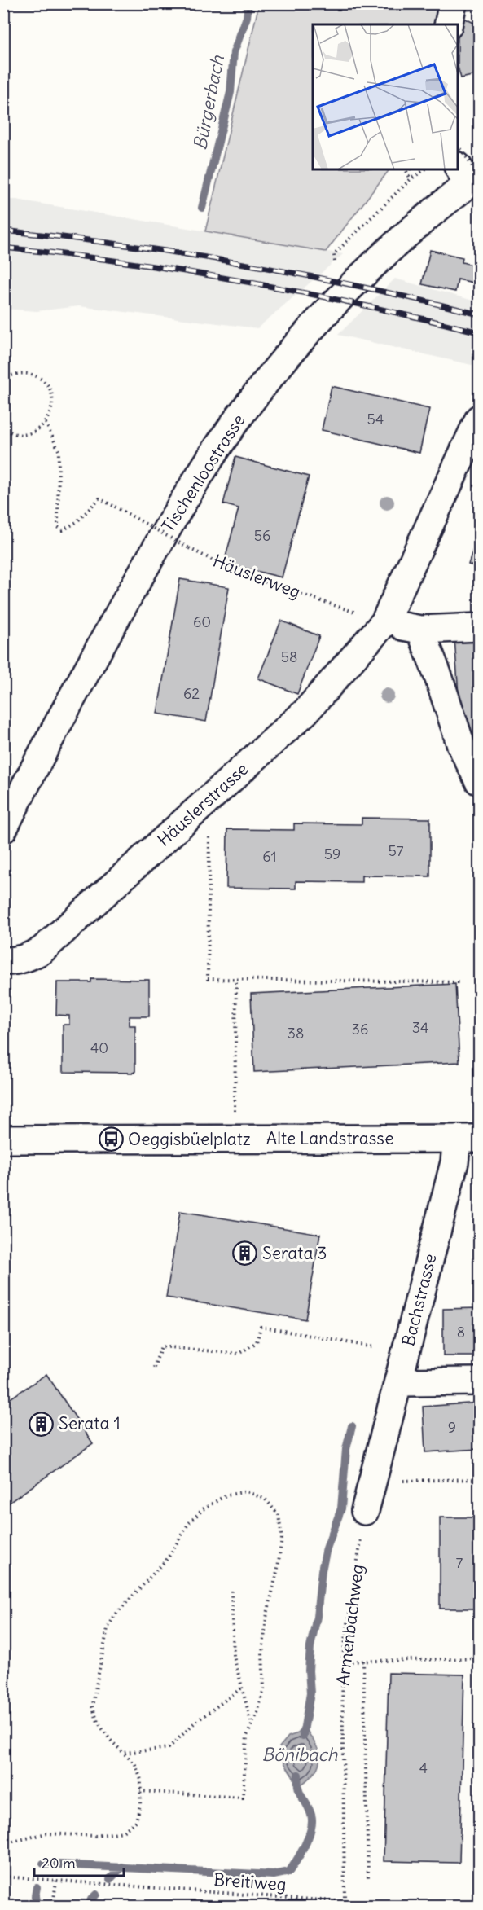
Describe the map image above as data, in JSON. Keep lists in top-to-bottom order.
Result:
{
  "streets": {
    "street": [
      "Tischenloostrasse",
      "Häuslerstrasse",
      "Alte Landstrasse",
      "Bachstrasse"
    ],
    "path": ["Häuslerweg", "Armenbachweg", "Breitiweg"]
  },
  "crossings": [
    ["Häuslerweg", "Häuslerstrasse"],
    ["Alte Landstrasse", "Bachstrasse"],
    ["Armenbachweg", "Breitiweg"]
  ],
  "water": ["Bürgerbach", "Bönibach"],
  "places": {
    "bus stop": ["Oeggisbüelplatz"],
    "building": ["Serata 3", "Serata 1"]
  },
  "house_numbers": [
    "54",
    "56",
    "60",
    "58",
    "62",
    "57",
    "59",
    "61",
    "34",
    "36",
    "38",
    "40",
    "8",
    "9",
    "7",
    "4"
  ],
  "scale_bar": "20 m"
}
